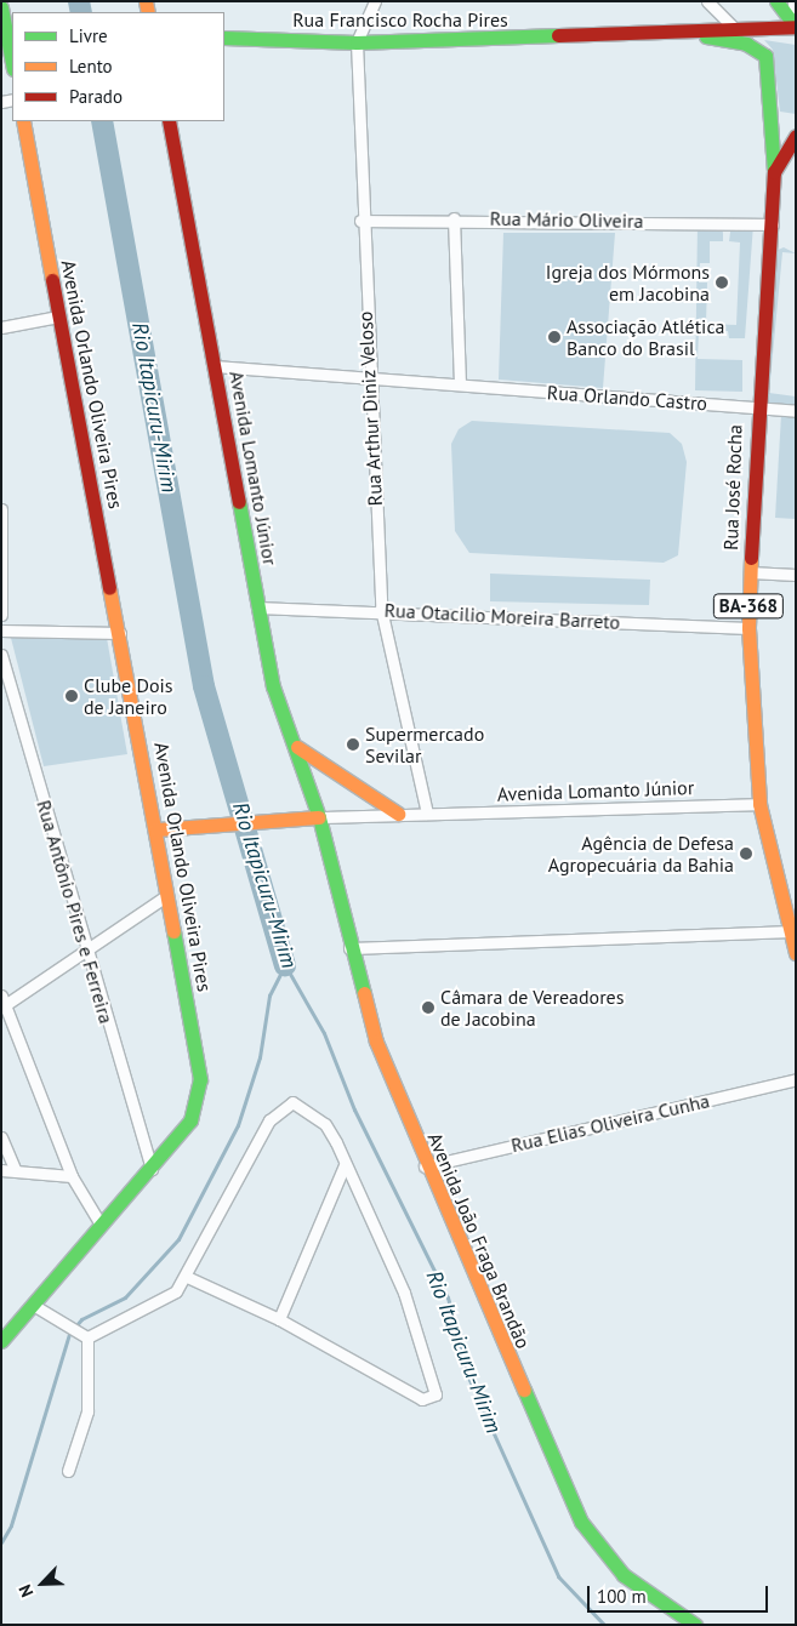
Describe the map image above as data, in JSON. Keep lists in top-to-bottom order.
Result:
{
  "streets": {
    "main road": [
      "Rua Francisco Rocha Pires",
      "Avenida Orlando Oliveira Pires",
      "Avenida Lomanto Júnior",
      "Rua José Rocha",
      "BA-368",
      "Avenida João Fraga Brandão"
    ],
    "street": [
      "Rua Mário Oliveira",
      "Rua Orlando Castro",
      "Rua Arthur Diniz Veloso",
      "Rua Otacilio Moreira Barreto",
      "Rua Antônio Pires e Ferreira",
      "Rua Elias Oliveira Cunha"
    ]
  },
  "crossings": [
    ["Rua Francisco Rocha Pires", "Rua Arthur Diniz Veloso"],
    ["Rua Francisco Rocha Pires", "Rua José Rocha"],
    ["Rua Mário Oliveira", "Rua Arthur Diniz Veloso"],
    ["Rua Mário Oliveira", "Rua José Rocha"],
    ["Avenida Orlando Oliveira Pires", "Rua Antônio Pires e Ferreira"],
    ["Rua Orlando Castro", "Rua Arthur Diniz Veloso"],
    ["Rua Orlando Castro", "Avenida Lomanto Júnior"],
    ["Rua Orlando Castro", "Rua José Rocha"],
    ["Rua Arthur Diniz Veloso", "Avenida Lomanto Júnior"],
    ["Rua Arthur Diniz Veloso", "Rua Otacilio Moreira Barreto"],
    ["Avenida Lomanto Júnior", "Rua José Rocha"],
    ["Avenida Lomanto Júnior", "BA-368"],
    ["Avenida Lomanto Júnior", "Rua Otacilio Moreira Barreto"],
    ["Avenida Lomanto Júnior", "Avenida João Fraga Brandão"],
    ["Rua José Rocha", "BA-368"],
    ["Rua José Rocha", "Rua Otacilio Moreira Barreto"],
    ["Rua Elias Oliveira Cunha", "Avenida João Fraga Brandão"]
  ],
  "water": ["Rio Itapicuru-Mirim"],
  "places": [
    "Igreja dos Mórmons em Jacobina",
    "Associação Atlética Banco do Brasil",
    "Clube Dois de Janeiro",
    "Supermercado Sevilar",
    "Agência de Defesa Agropecuária da Bahia",
    "Câmara de Vereadores de Jacobina"
  ],
  "legend": ["Livre", "Lento", "Parado"],
  "scale_bar": "100 m",
  "north": "bottom left"
}
